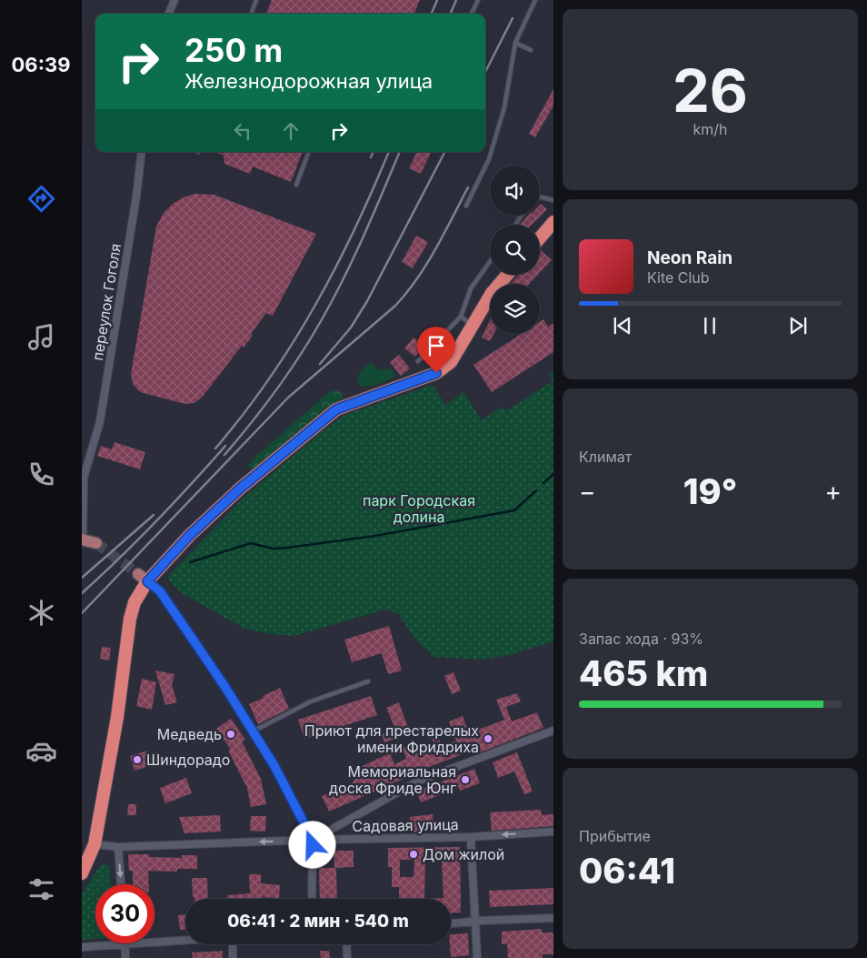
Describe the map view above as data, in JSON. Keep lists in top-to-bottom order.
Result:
{
  "streets": {
    "street": ["переулок Гоголя", "Садовая улица"]
  },
  "one_way": ["Садовая улица"],
  "parks": ["парк Городская долина"],
  "places": [
    "Медведь",
    "Приют для престарелых имени Фридриха",
    "Шиндорадо",
    "Мемориальная доска Фриде Юнг",
    "Дом жилой"
  ],
  "page": {
    "tabs": "06:39",
    "tile": [
      ["26", "km/h"],
      "Климат",
      ["Запас хода · 93%", "465 km"],
      ["Прибытие", "06:41"]
    ],
    "turn": ["250 m", "Железнодорожная улица"],
    "song": ["Neon Rain", "Kite Club"],
    "heat": ["−", "19°", "+"],
    "limit": "30",
    "trip": "06:41 · 2 мин · 540 m"
  }
}
